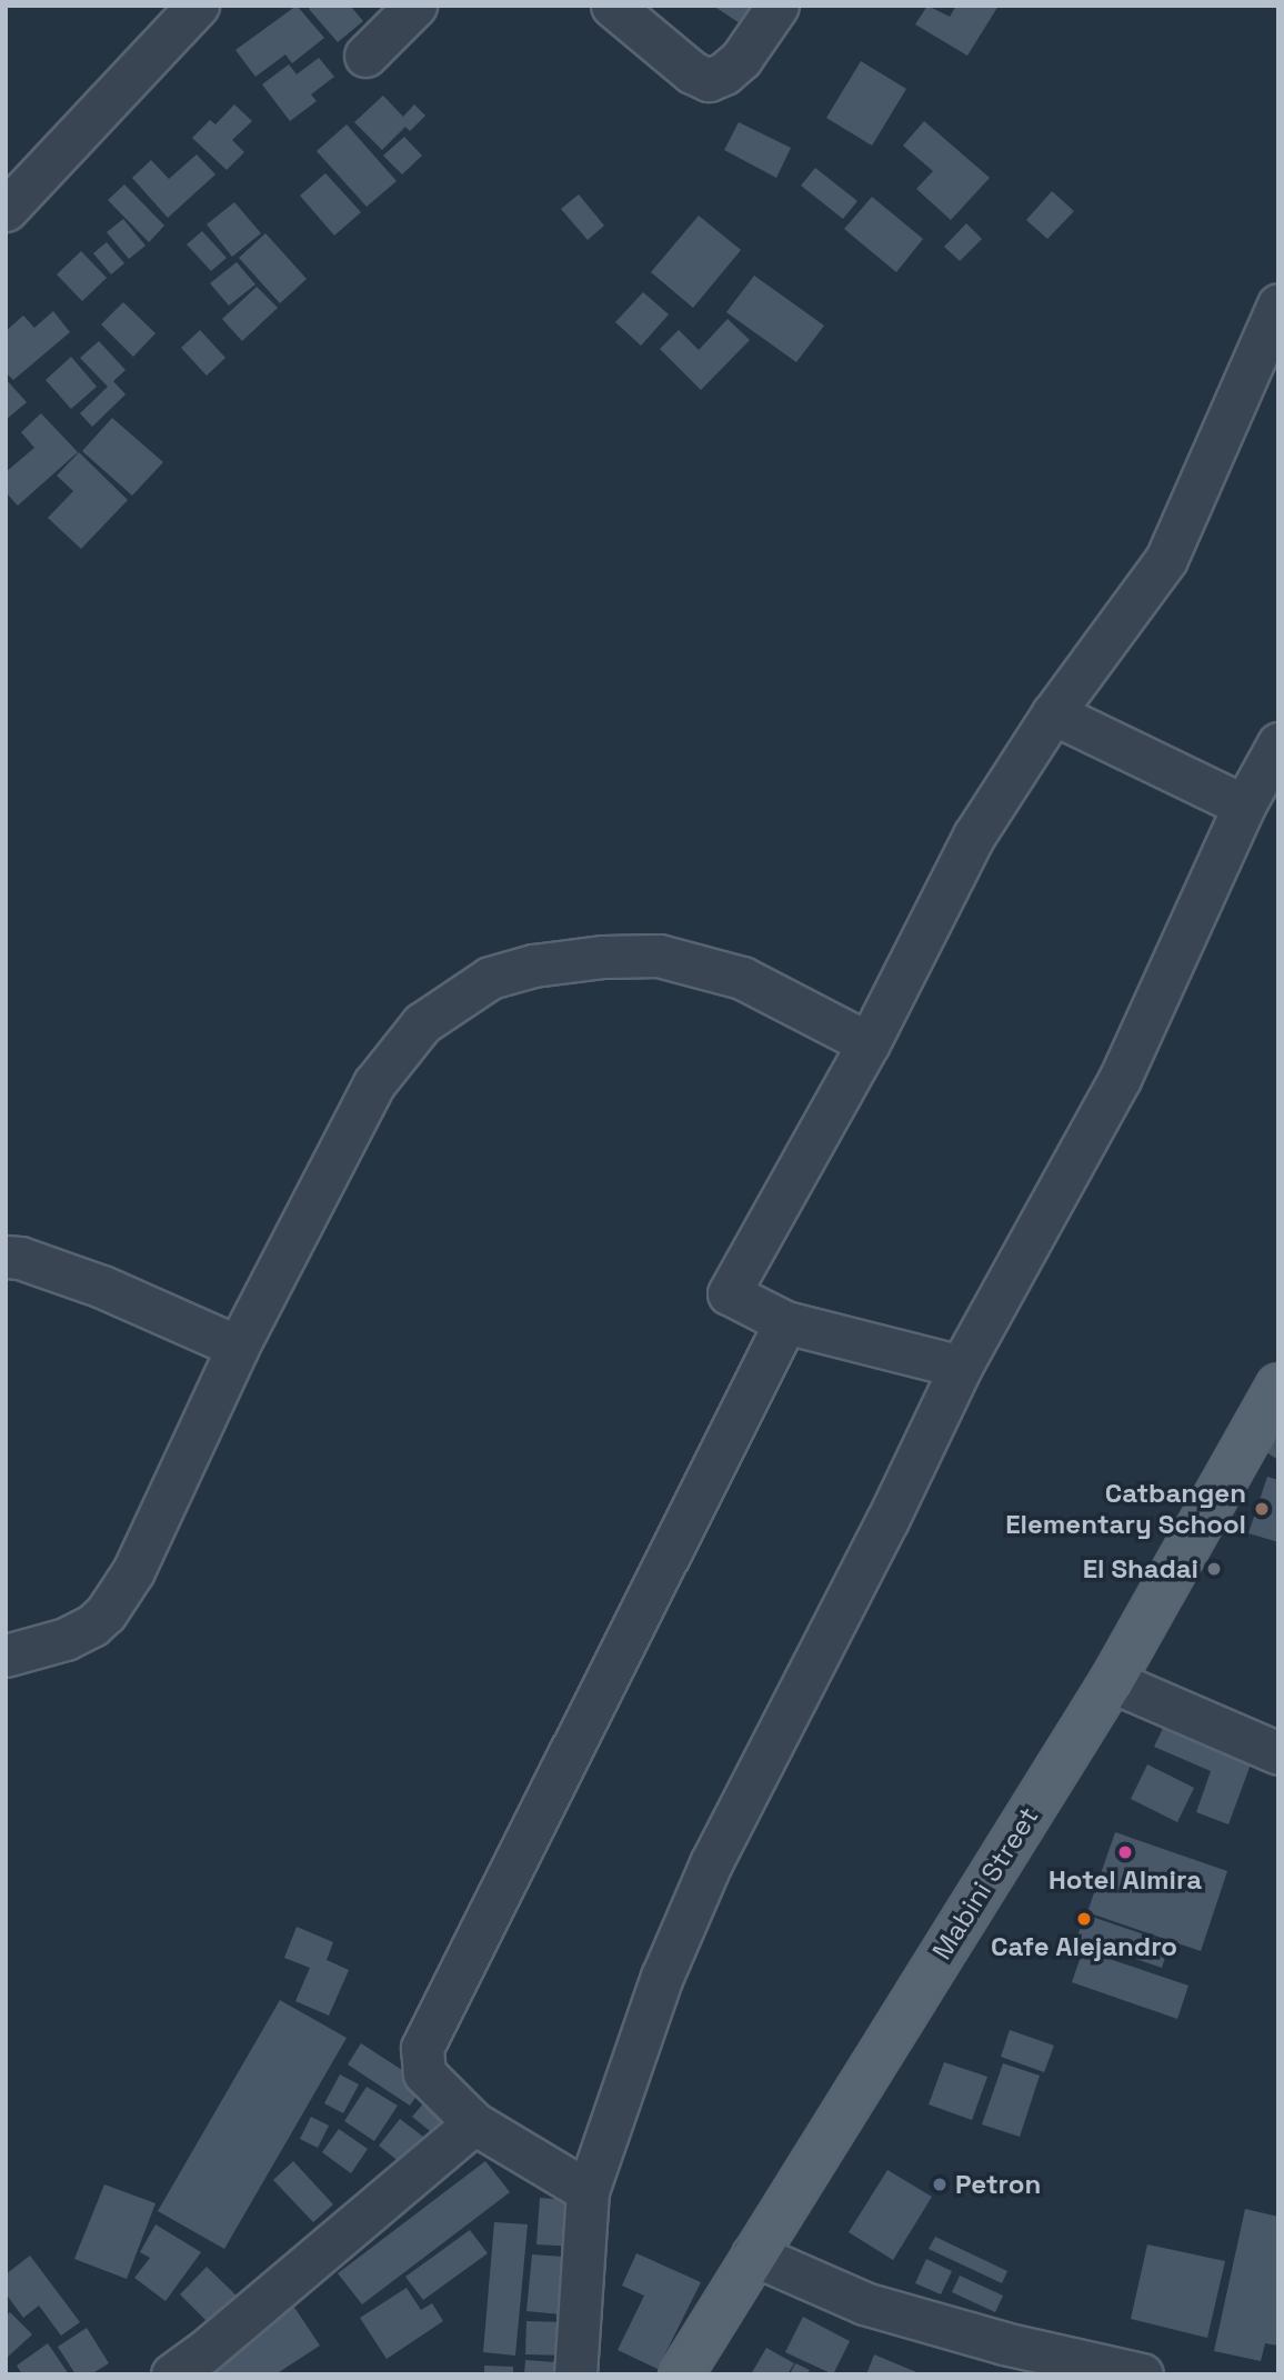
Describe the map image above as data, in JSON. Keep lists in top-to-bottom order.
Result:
{
  "streets": {
    "main road": ["Mabini Street"]
  },
  "places": [
    "Catbangen Elementary School",
    "El Shadai",
    "Hotel Almira",
    "Cafe Alejandro",
    "Petron"
  ]
}
